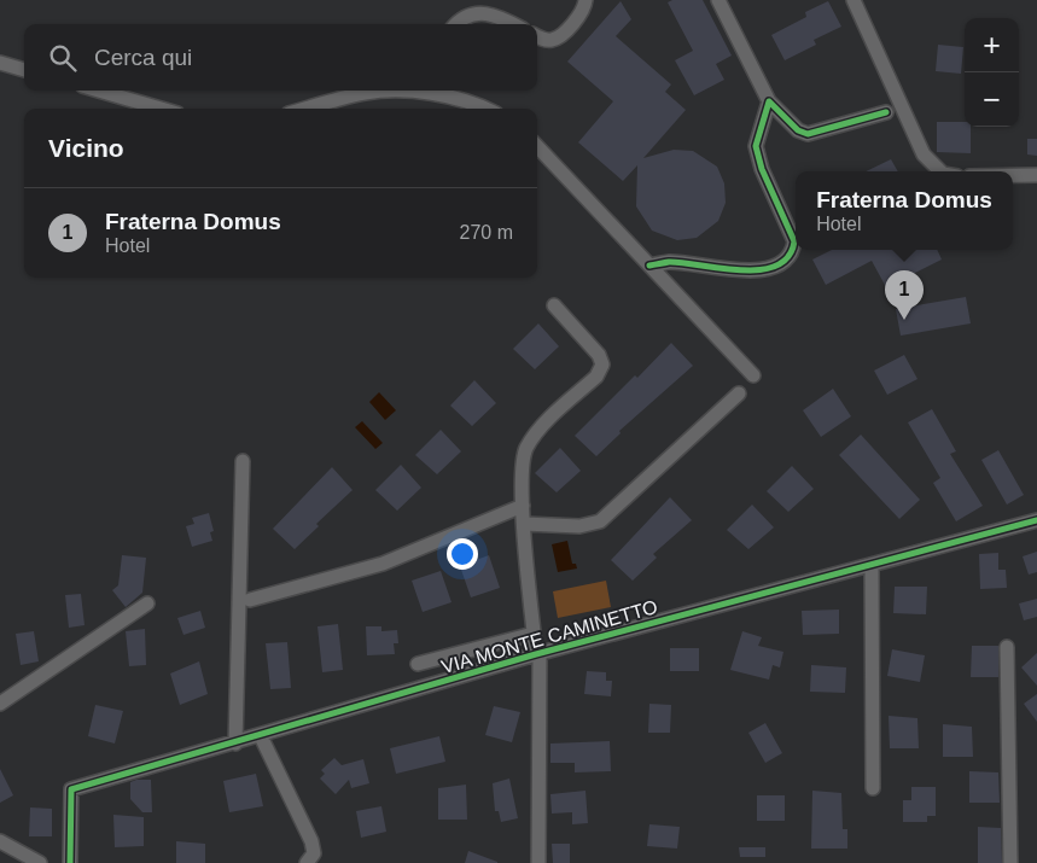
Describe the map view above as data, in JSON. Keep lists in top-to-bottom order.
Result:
{
  "streets": {
    "street": ["VIA MONTE CAMINETTO"]
  },
  "page": {
    "map_buttons": ["+", "−"],
    "search": "Cerca qui",
    "heading": "Vicino",
    "popup": ["Fraterna Domus", "Hotel"],
    "list": [
      {
        "mark": "1",
        "name": "Fraterna Domus",
        "note": "Hotel",
        "value": "270 m"
      }
    ],
    "pins": "1"
  }
}
